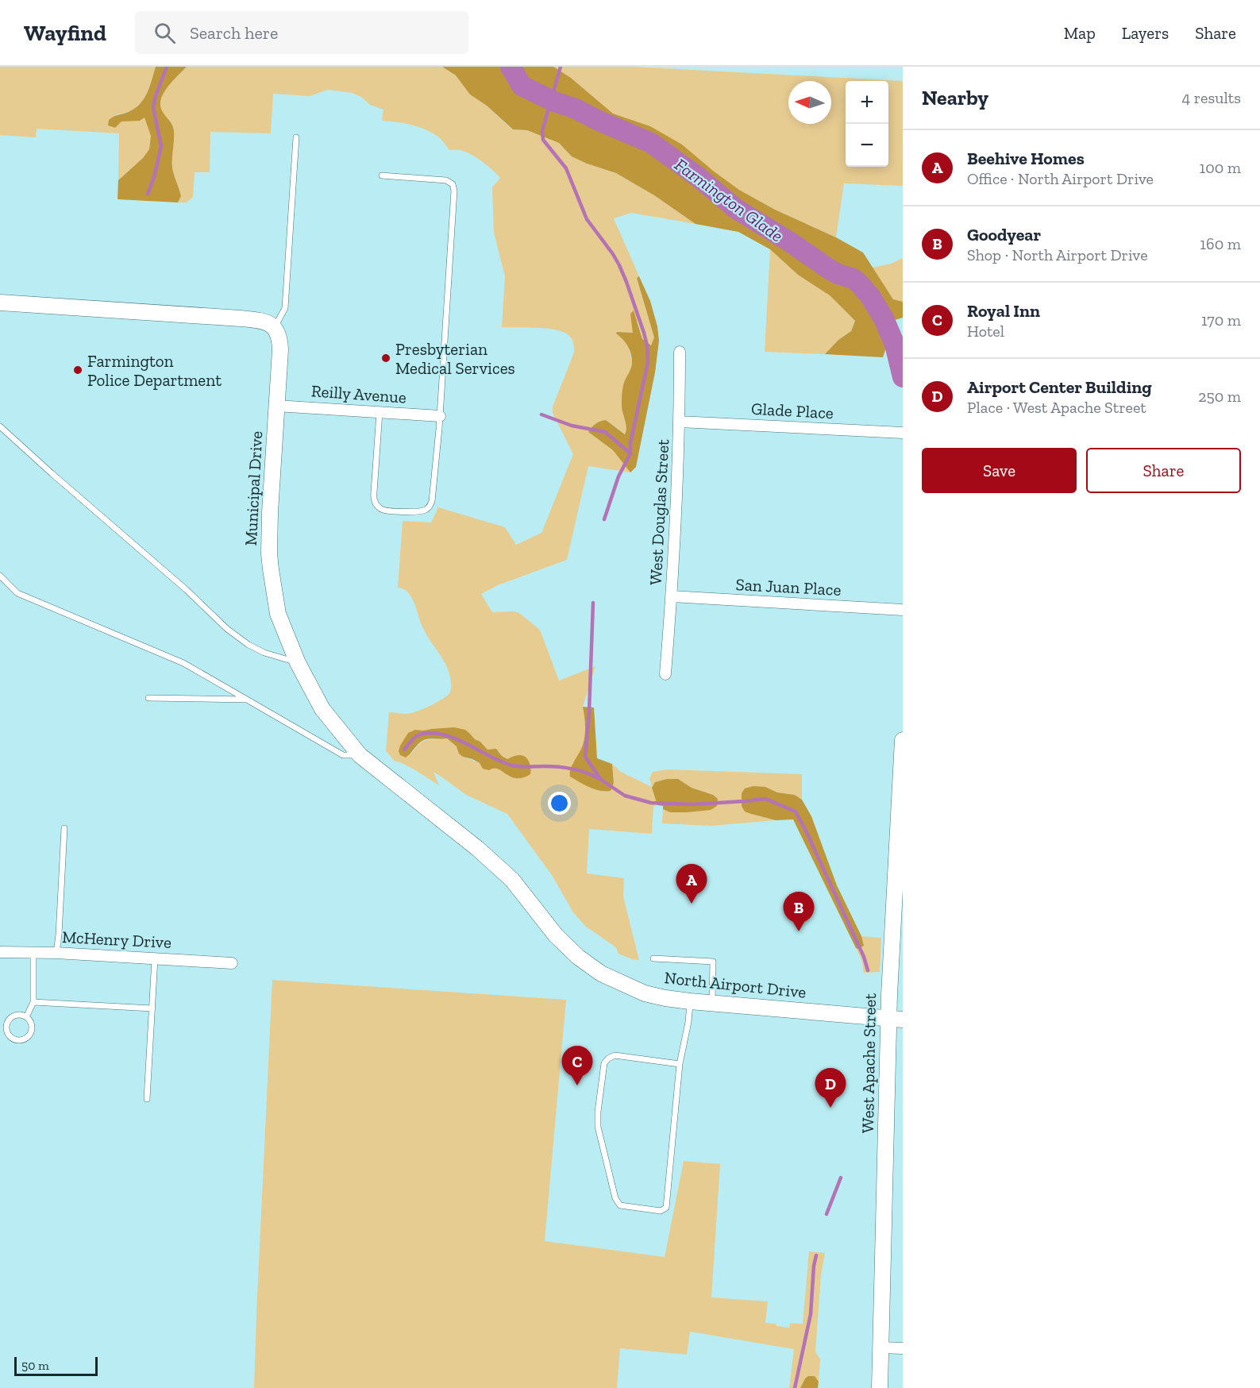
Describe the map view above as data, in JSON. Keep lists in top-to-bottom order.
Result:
{
  "streets": {
    "main road": ["Municipal Drive", "North Airport Drive", "West Apache Street"],
    "street": [
      "Reilly Avenue",
      "Glade Place",
      "West Douglas Street",
      "San Juan Place",
      "McHenry Drive"
    ]
  },
  "crossings": [
    ["Reilly Avenue", "Municipal Drive"],
    ["Glade Place", "West Douglas Street"],
    ["Municipal Drive", "North Airport Drive"],
    ["West Douglas Street", "San Juan Place"],
    ["North Airport Drive", "West Apache Street"]
  ],
  "water": ["Farmington Glade"],
  "places": ["Presbyterian Medical Services", "Farmington Police Department"],
  "scale_bar": "50 m",
  "north": "left",
  "page": {
    "header": "Wayfind",
    "search": "Search here",
    "nav": ["Map", "Layers", "Share"],
    "heading": ["Nearby", "4 results"],
    "map_buttons": ["+", "−"],
    "list": [
      {
        "mark": "A",
        "name": "Beehive Homes",
        "note": "Office · North Airport Drive",
        "value": "100 m"
      },
      {
        "mark": "B",
        "name": "Goodyear",
        "note": "Shop · North Airport Drive",
        "value": "160 m"
      },
      {
        "mark": "C",
        "name": "Royal Inn",
        "note": "Hotel",
        "value": "170 m"
      },
      {
        "mark": "D",
        "name": "Airport Center Building",
        "note": "Place · West Apache Street",
        "value": "250 m"
      }
    ],
    "buttons": ["Save", "Share"],
    "pins": [
      "A",
      "B",
      "C",
      "D"
    ],
    "scale": "50 m"
  }
}
